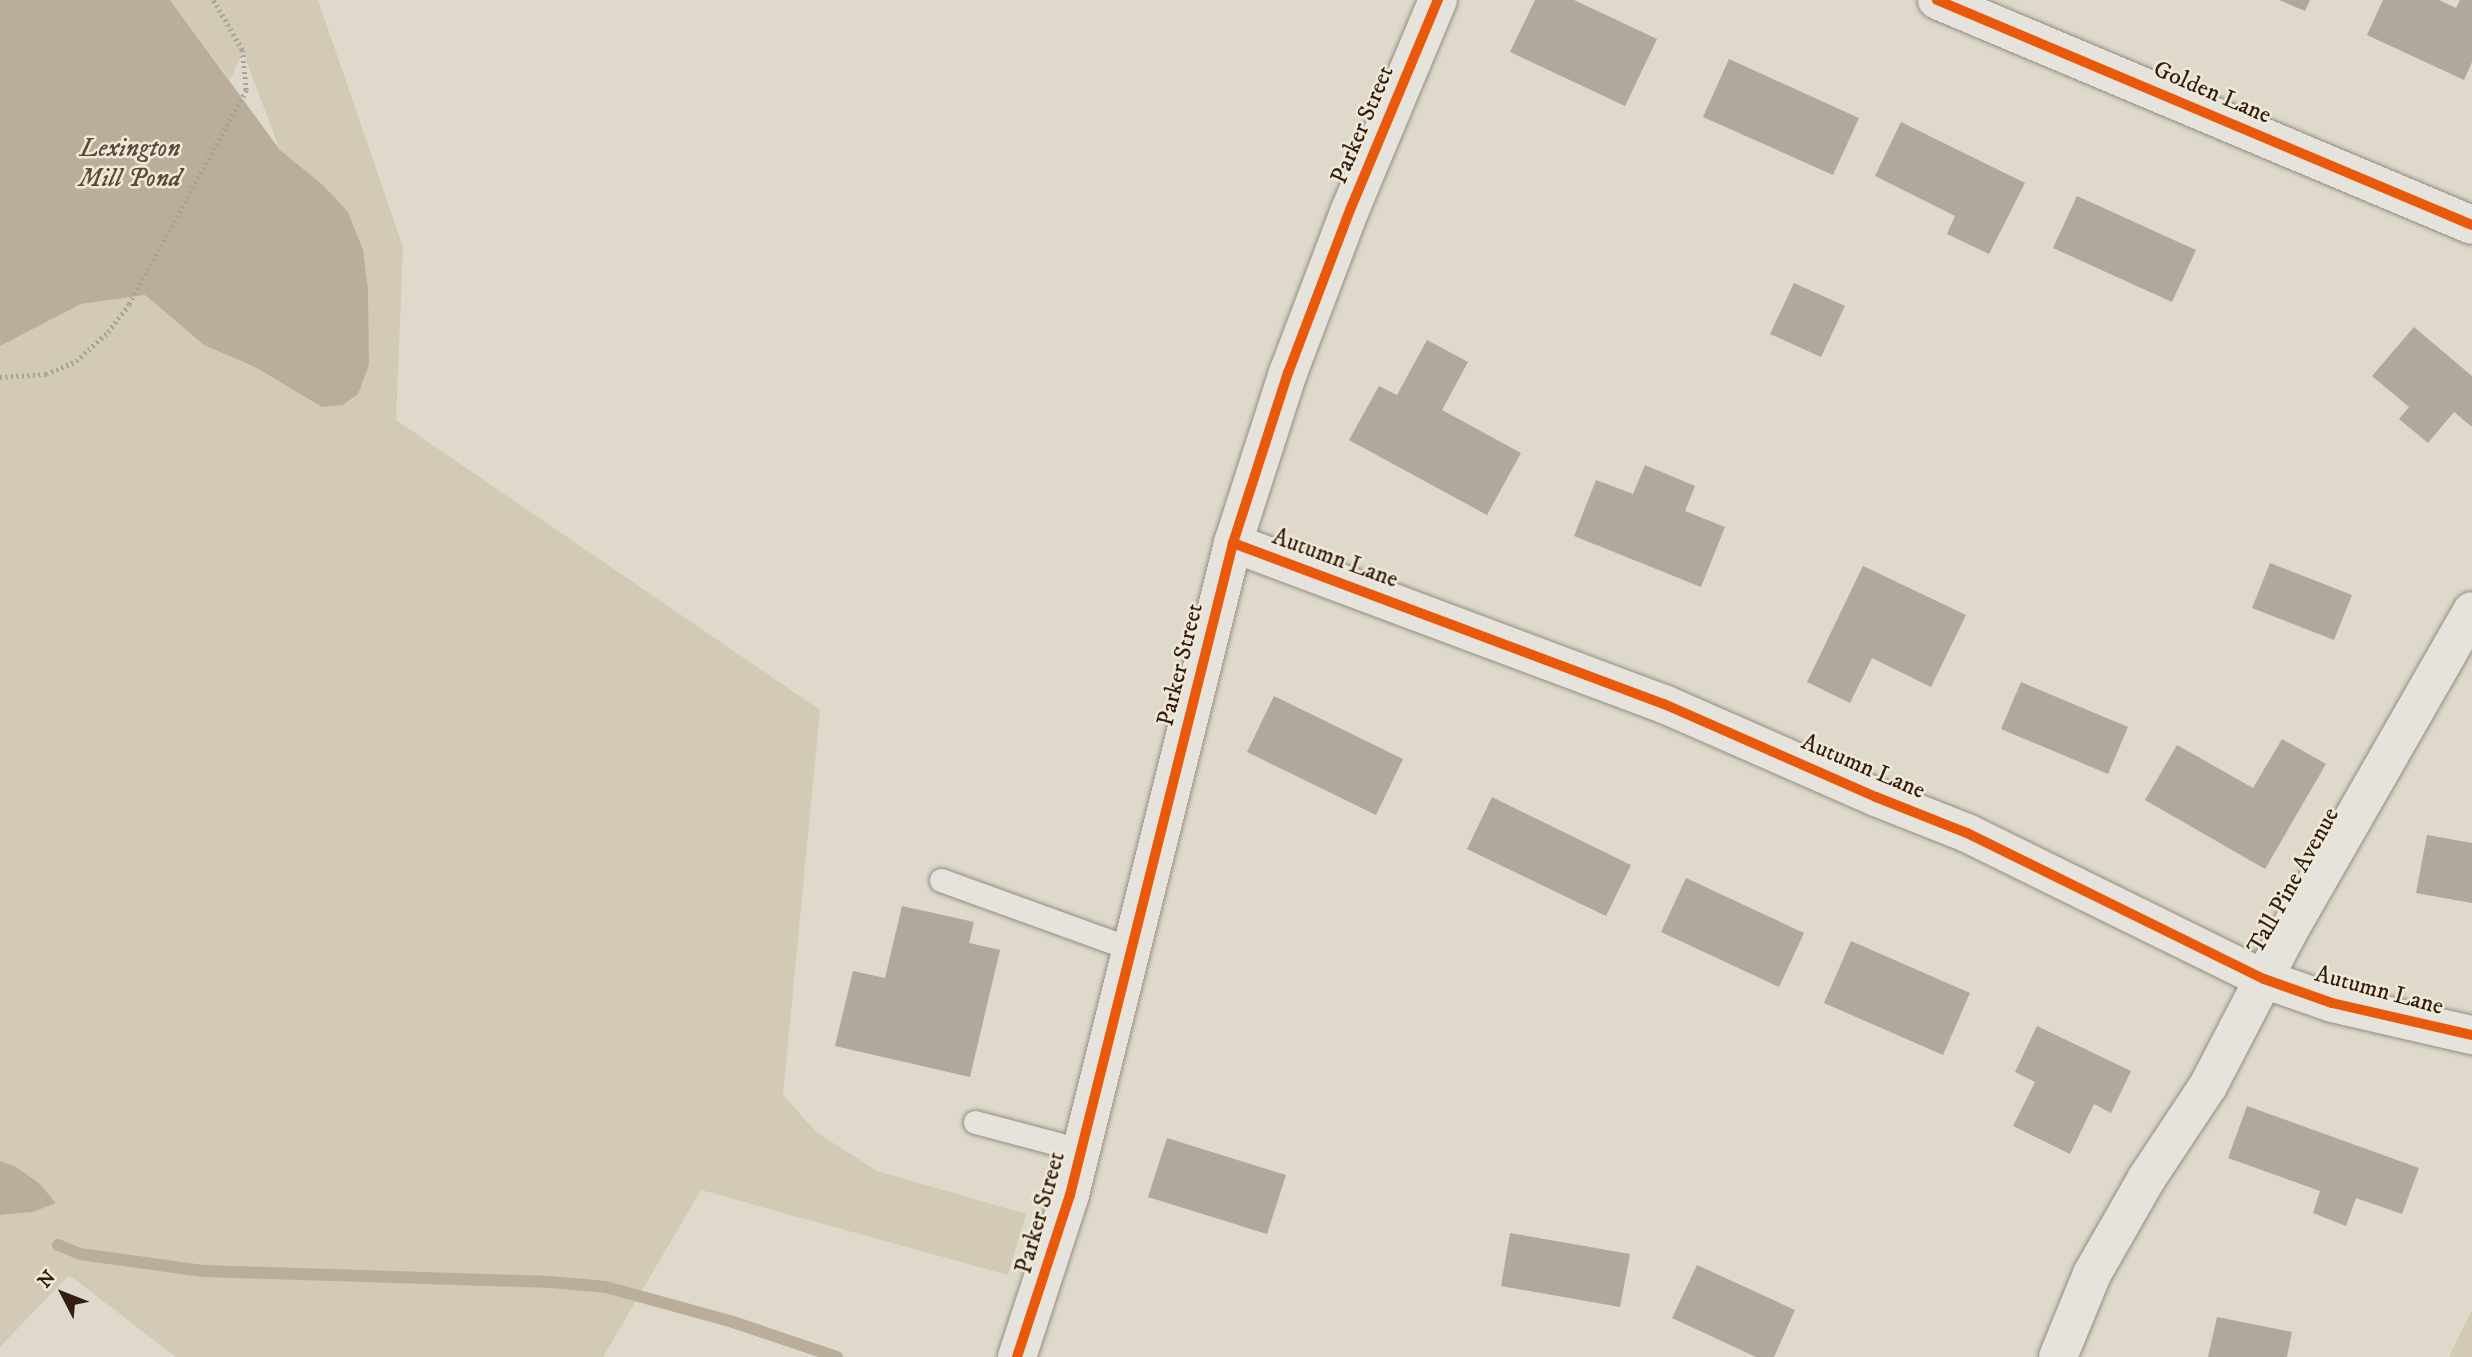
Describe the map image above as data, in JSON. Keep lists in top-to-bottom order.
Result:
{
  "streets": {
    "street": [
      "Golden Lane",
      "Parker Street",
      "Autumn Lane",
      "Tall Pine Avenue"
    ]
  },
  "crossings": [
    ["Parker Street", "Autumn Lane"],
    ["Autumn Lane", "Tall Pine Avenue"]
  ],
  "water": ["Lexington Mill Pond"],
  "north": "top left"
}
